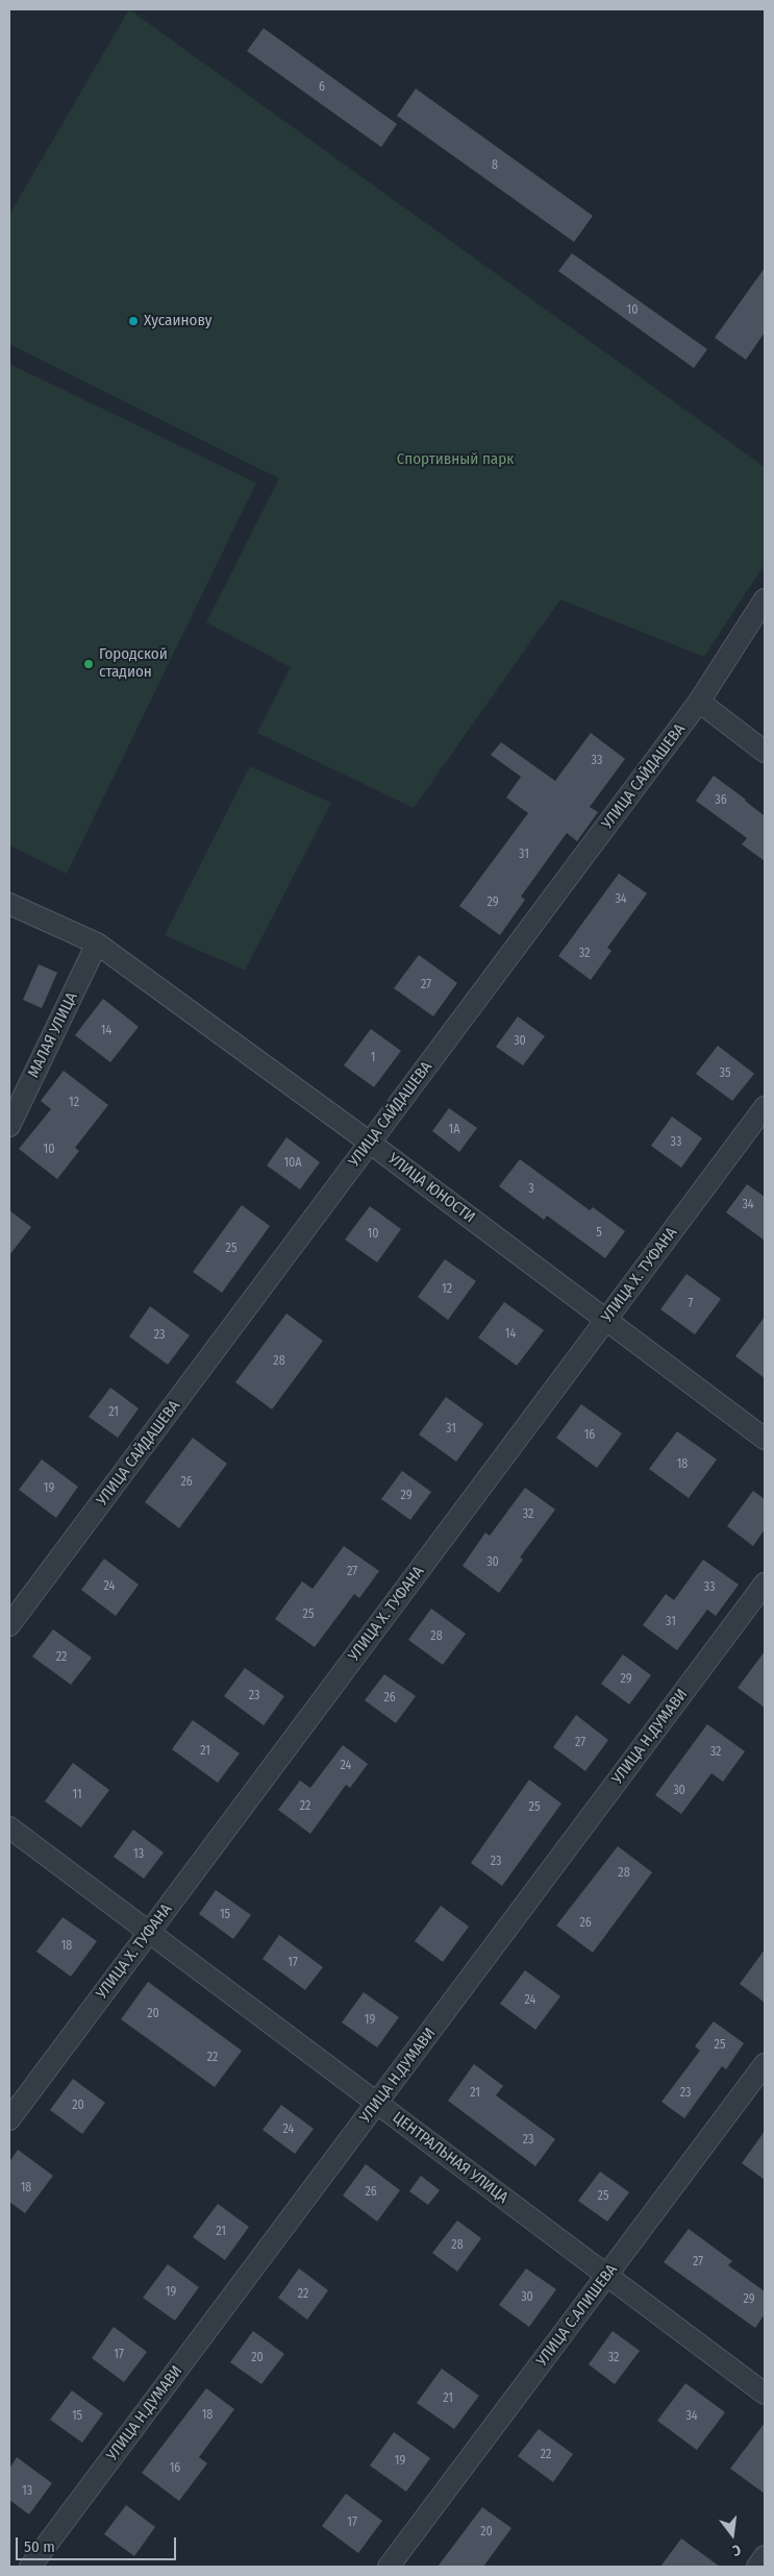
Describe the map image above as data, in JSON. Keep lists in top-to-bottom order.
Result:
{
  "streets": {
    "street": [
      "УЛИЦА САЙДАШЕВА",
      "МАЛАЯ УЛИЦА",
      "УЛИЦА ЮНОСТИ",
      "УЛИЦА Х. ТУФАНА",
      "УЛИЦА Н.ДУМАВИ",
      "ЦЕНТРАЛЬНАЯ УЛИЦА",
      "УЛИЦА С.АЛИШЕВА"
    ]
  },
  "crossings": [
    ["УЛИЦА САЙДАШЕВА", "УЛИЦА ЮНОСТИ"],
    ["МАЛАЯ УЛИЦА", "УЛИЦА ЮНОСТИ"],
    ["УЛИЦА ЮНОСТИ", "УЛИЦА Х. ТУФАНА"],
    ["УЛИЦА Х. ТУФАНА", "ЦЕНТРАЛЬНАЯ УЛИЦА"],
    ["УЛИЦА Н.ДУМАВИ", "ЦЕНТРАЛЬНАЯ УЛИЦА"],
    ["ЦЕНТРАЛЬНАЯ УЛИЦА", "УЛИЦА С.АЛИШЕВА"]
  ],
  "parks": ["Спортивный парк"],
  "places": ["Хусаинову", "Городской стадион"],
  "house_numbers": [
    "6",
    "8",
    "10",
    "33",
    "36",
    "31",
    "34",
    "29",
    "32",
    "27",
    "14",
    "30",
    "1",
    "35",
    "12",
    "1А",
    "33",
    "10",
    "10А",
    "3",
    "34",
    "5",
    "10",
    "25",
    "12",
    "7",
    "14",
    "23",
    "28",
    "21",
    "31",
    "16",
    "18",
    "26",
    "19",
    "29",
    "32",
    "30",
    "27",
    "24",
    "33",
    "25",
    "31",
    "28",
    "22",
    "29",
    "23",
    "26",
    "27",
    "21",
    "32",
    "24",
    "30",
    "11",
    "22",
    "25",
    "13",
    "23",
    "28",
    "15",
    "26",
    "18",
    "17",
    "24",
    "20",
    "19",
    "25",
    "22",
    "21",
    "23",
    "20",
    "24",
    "23",
    "18",
    "26",
    "25",
    "21",
    "28",
    "27",
    "19",
    "22",
    "30",
    "29",
    "17",
    "20",
    "32",
    "21",
    "18",
    "15",
    "34",
    "22",
    "19",
    "16",
    "13",
    "17",
    "20"
  ],
  "scale_bar": "50 m",
  "north": "bottom"
}
